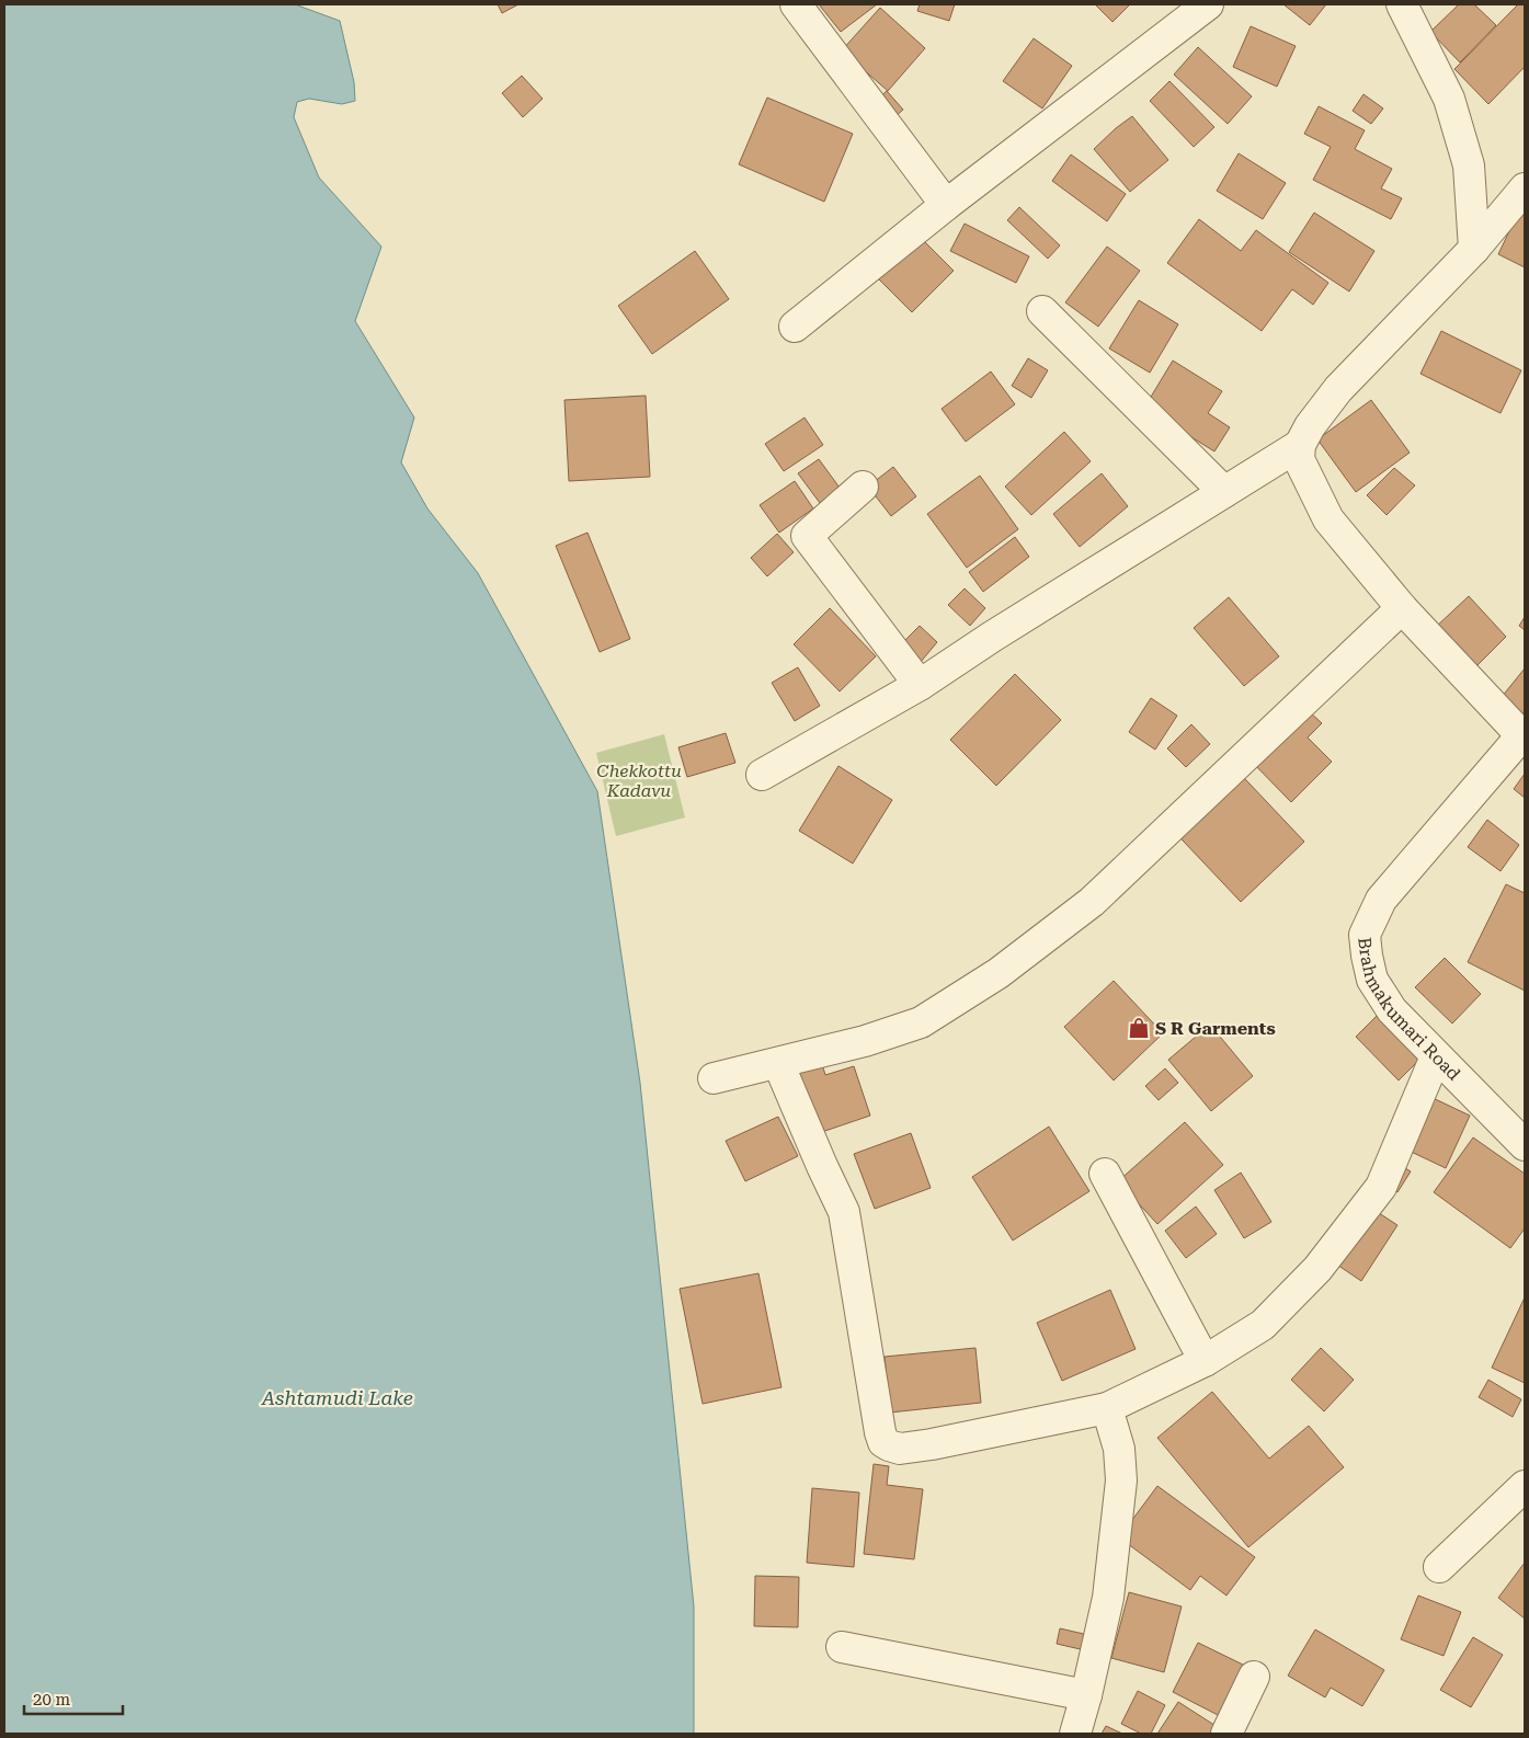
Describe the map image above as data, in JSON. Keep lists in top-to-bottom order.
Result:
{
  "streets": {
    "street": ["Brahmakumari Road"]
  },
  "water": ["Ashtamudi Lake"],
  "parks": ["Chekkottu Kadavu"],
  "places": {
    "shop": ["S R Garments"]
  },
  "scale_bar": "20 m"
}
